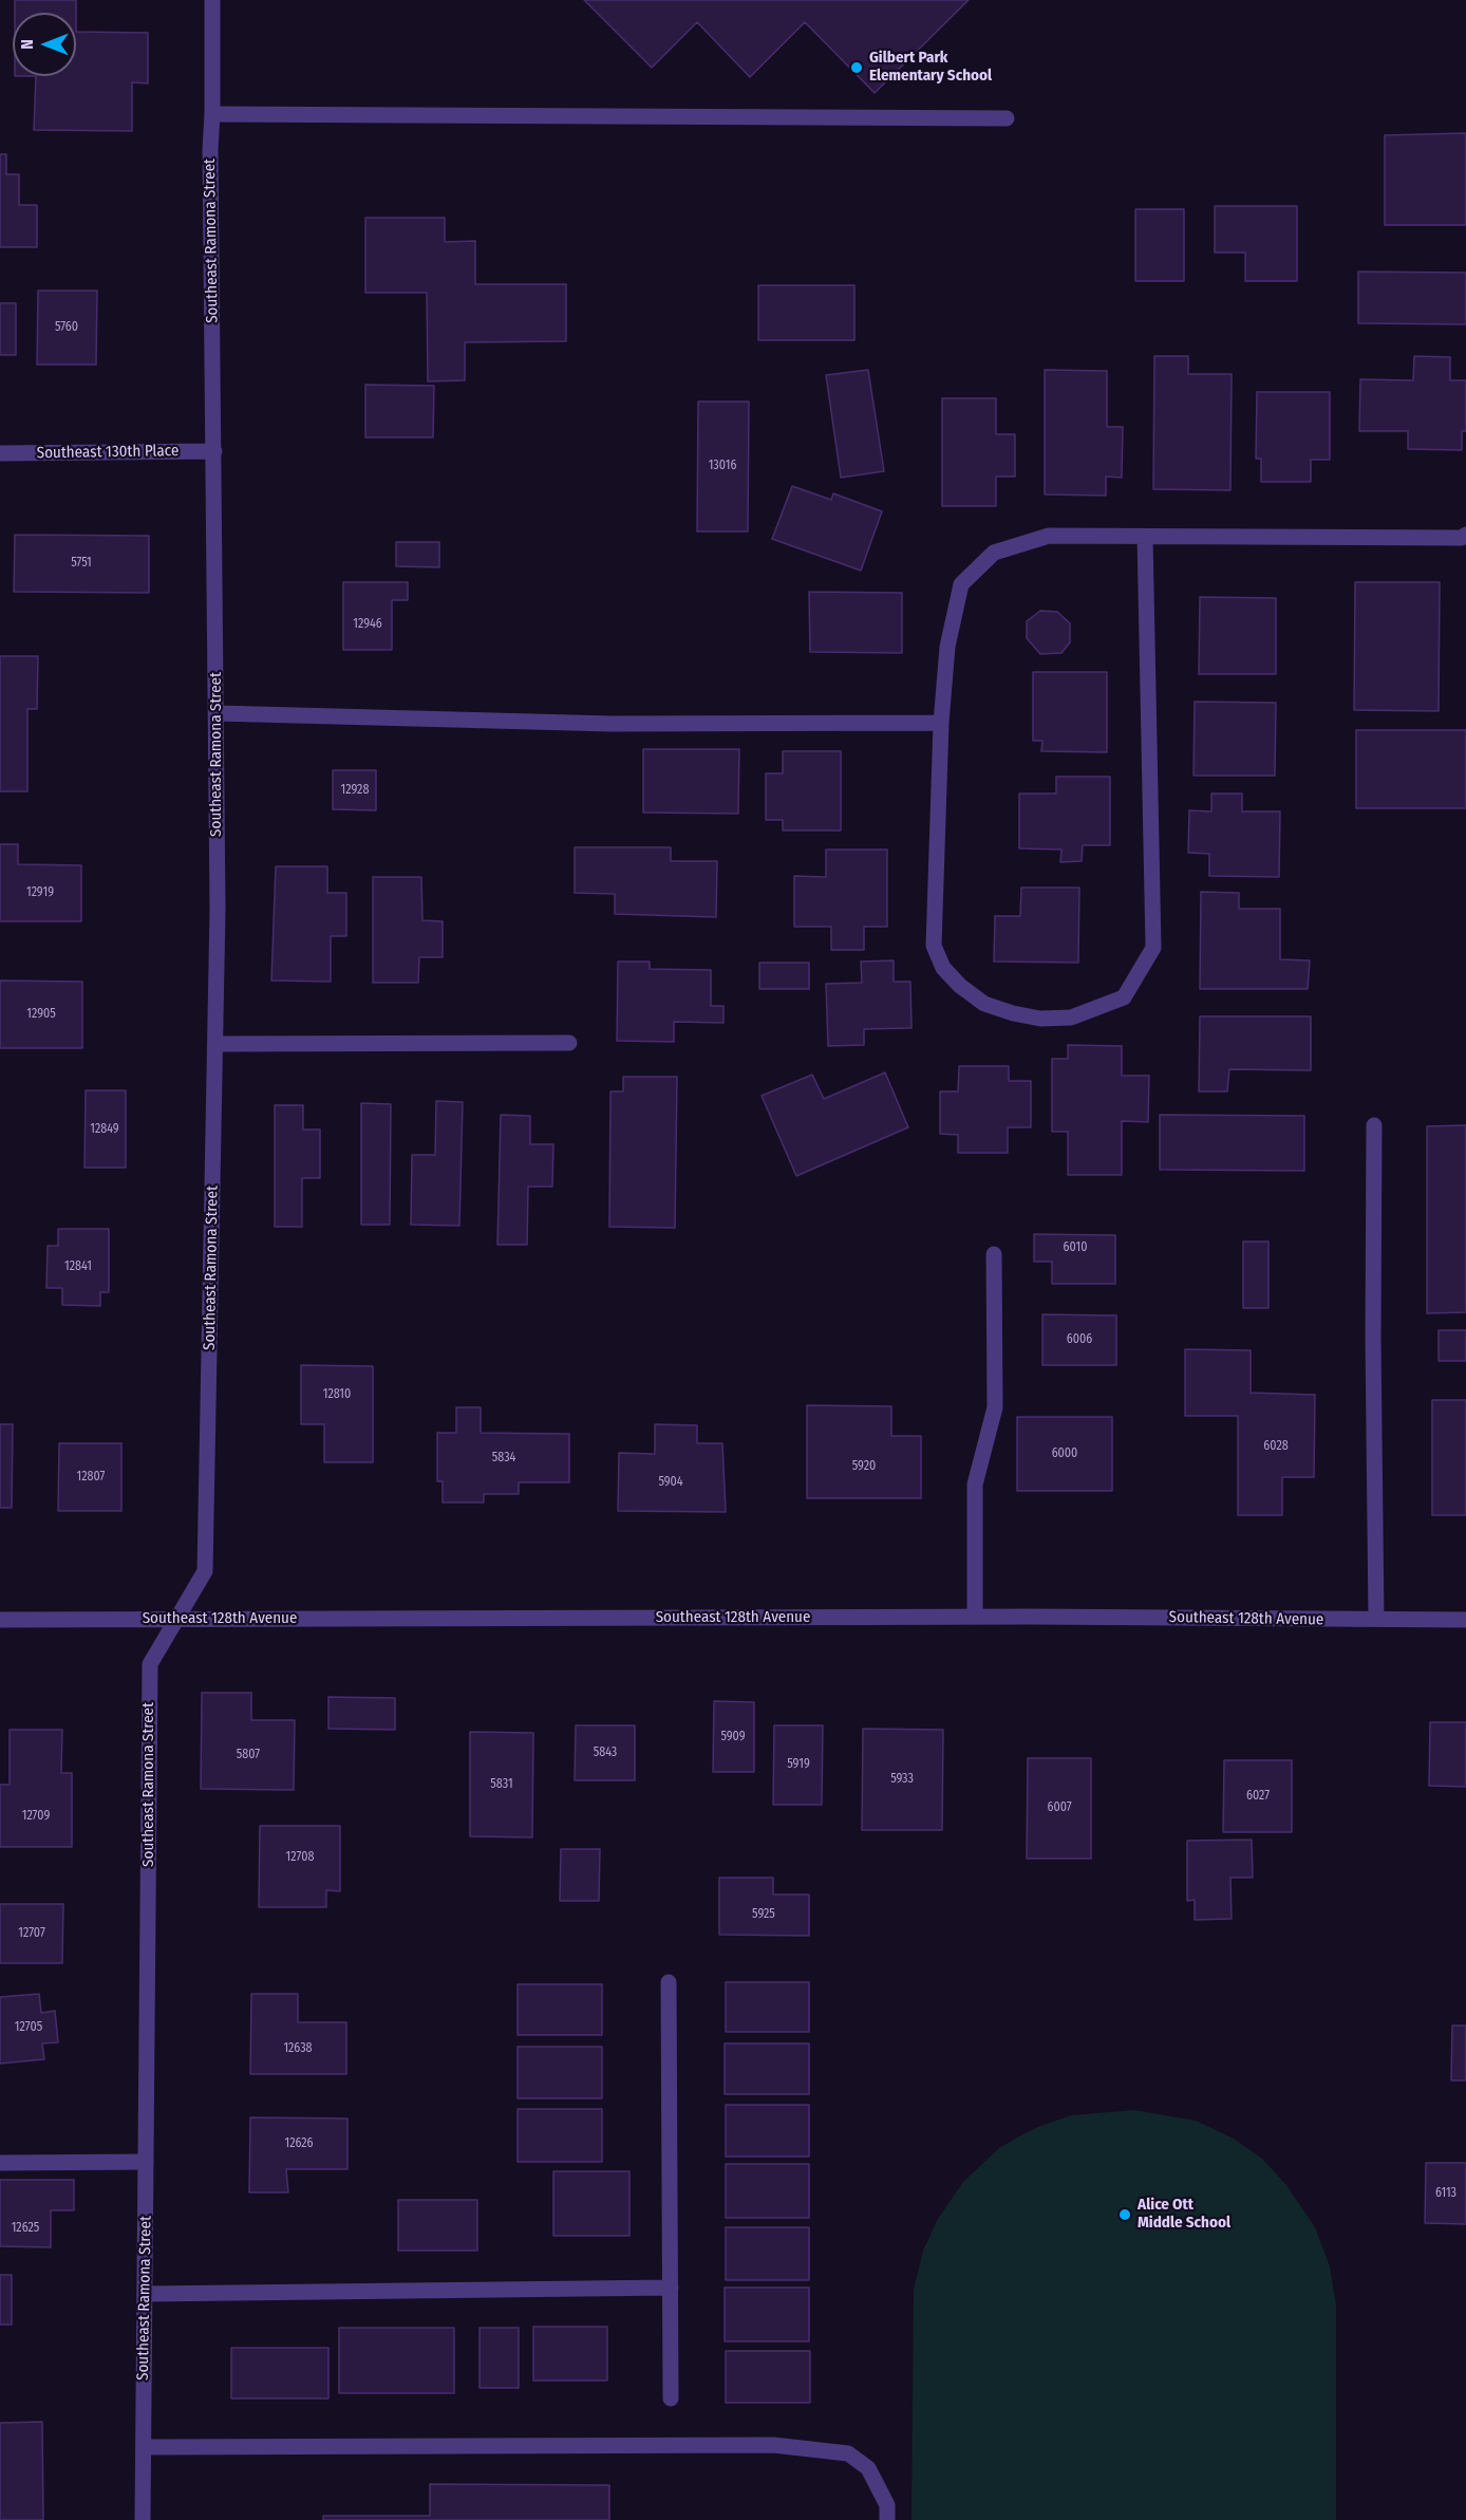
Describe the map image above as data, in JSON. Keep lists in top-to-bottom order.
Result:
{
  "streets": {
    "street": ["Southeast Ramona Street", "Southeast 130th Place", "Southeast 128th Avenue"]
  },
  "crossings": [
    ["Southeast Ramona Street", "Southeast 130th Place"],
    ["Southeast Ramona Street", "Southeast 128th Avenue"]
  ],
  "places": ["Gilbert Park Elementary School", "Alice Ott Middle School"],
  "house_numbers": [
    "5760",
    "13016",
    "5751",
    "12946",
    "12928",
    "12919",
    "12905",
    "12849",
    "6010",
    "12841",
    "6006",
    "12810",
    "6028",
    "6000",
    "5834",
    "5920",
    "12807",
    "5904",
    "5909",
    "5843",
    "5807",
    "5919",
    "5933",
    "5831",
    "6027",
    "6007",
    "12709",
    "12708",
    "5925",
    "12707",
    "12705",
    "12638",
    "12626",
    "6113",
    "12625"
  ],
  "north": "left"
}
